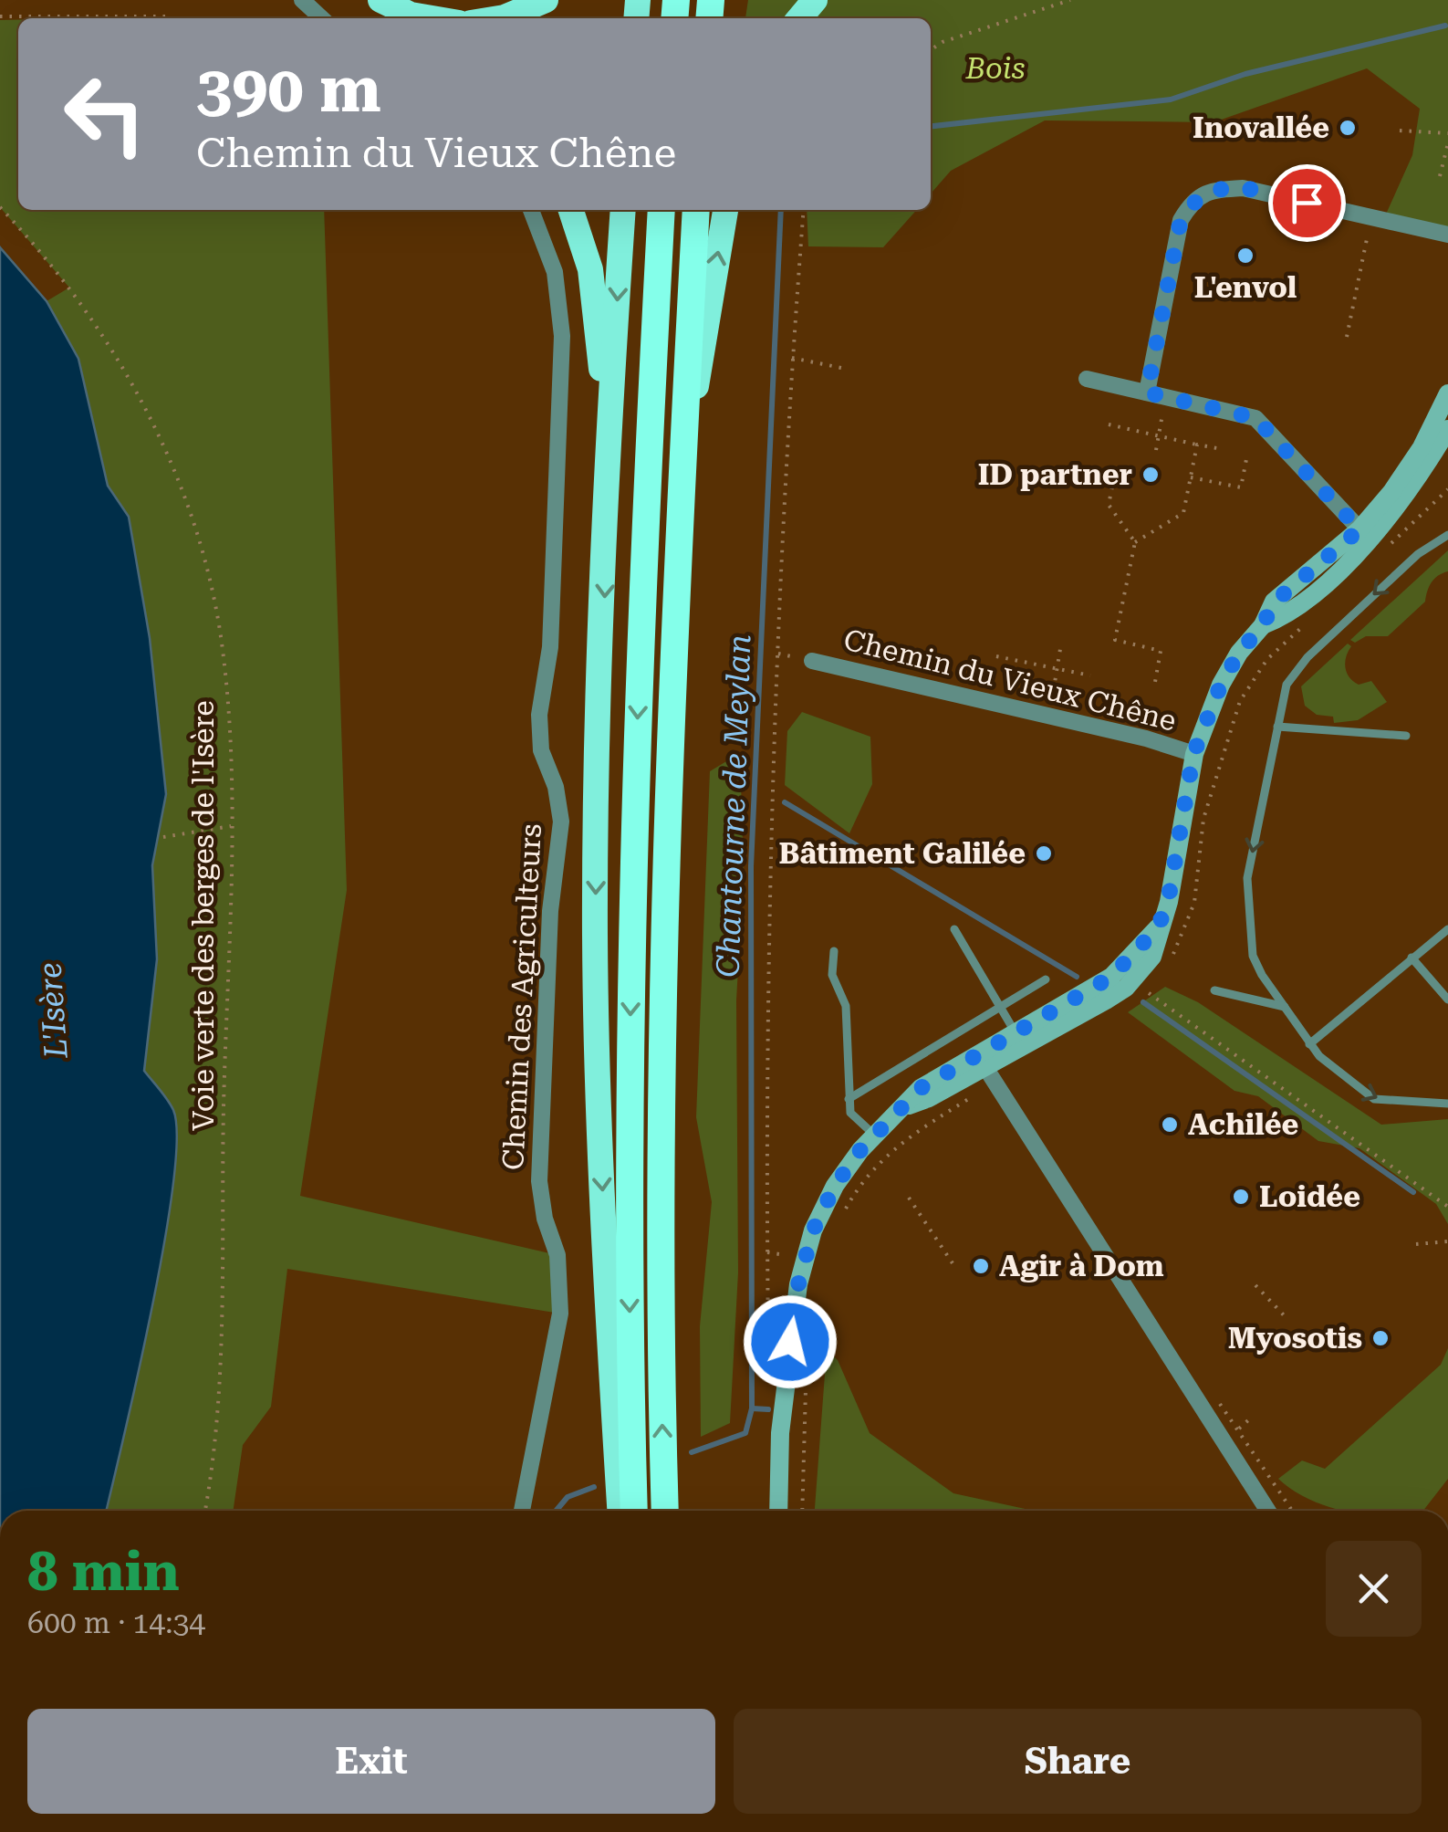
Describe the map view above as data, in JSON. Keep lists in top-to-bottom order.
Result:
{
  "streets": {
    "main road": ["Chemin du Vieux Chêne"],
    "street": ["Chemin des Agriculteurs"],
    "path": ["Voie verte des berges de l'Isère"]
  },
  "water": ["Chantourne de Meylan", "L'Isère"],
  "parks": ["Bois"],
  "places": [
    "Inovallée",
    "L'envol",
    "ID partner",
    "Bâtiment Galilée",
    "Achilée",
    "Loidée",
    "Agir à Dom",
    "Myosotis"
  ],
  "page": {
    "turn": ["390 m", "Chemin du Vieux Chêne"],
    "heading": ["8 min", "600 m · 14:34"],
    "buttons": ["Exit", "Share"]
  }
}
